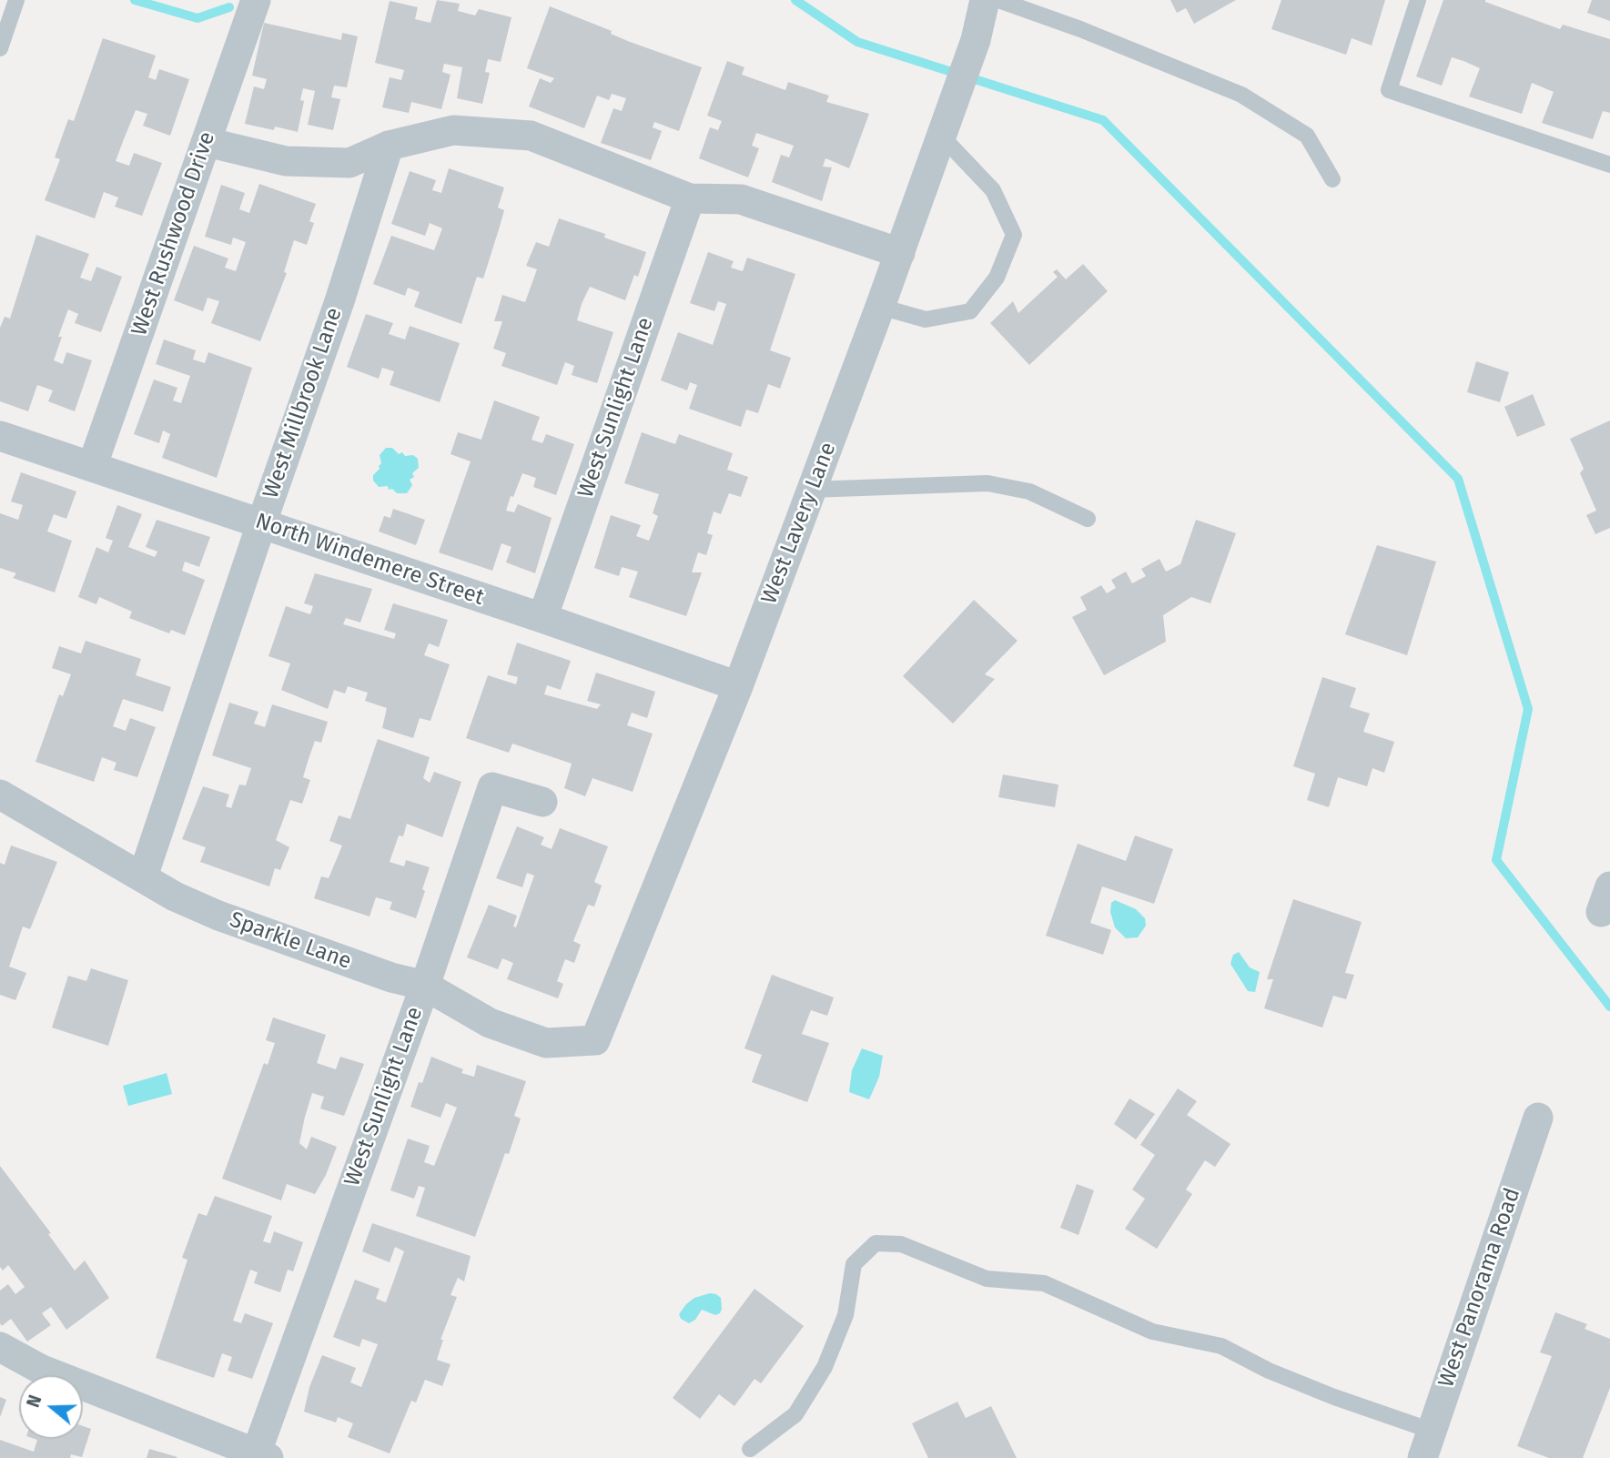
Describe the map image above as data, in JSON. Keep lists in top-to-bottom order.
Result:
{
  "streets": {
    "street": [
      "West Rushwood Drive",
      "West Millbrook Lane",
      "West Sunlight Lane",
      "West Lavery Lane",
      "North Windemere Street",
      "Sparkle Lane",
      "West Panorama Road"
    ]
  },
  "crossings": [
    ["West Rushwood Drive", "North Windemere Street"],
    ["West Millbrook Lane", "North Windemere Street"],
    ["West Millbrook Lane", "Sparkle Lane"],
    ["West Sunlight Lane", "North Windemere Street"],
    ["West Sunlight Lane", "Sparkle Lane"],
    ["West Lavery Lane", "North Windemere Street"],
    ["West Lavery Lane", "Sparkle Lane"]
  ],
  "north": "left"
}
